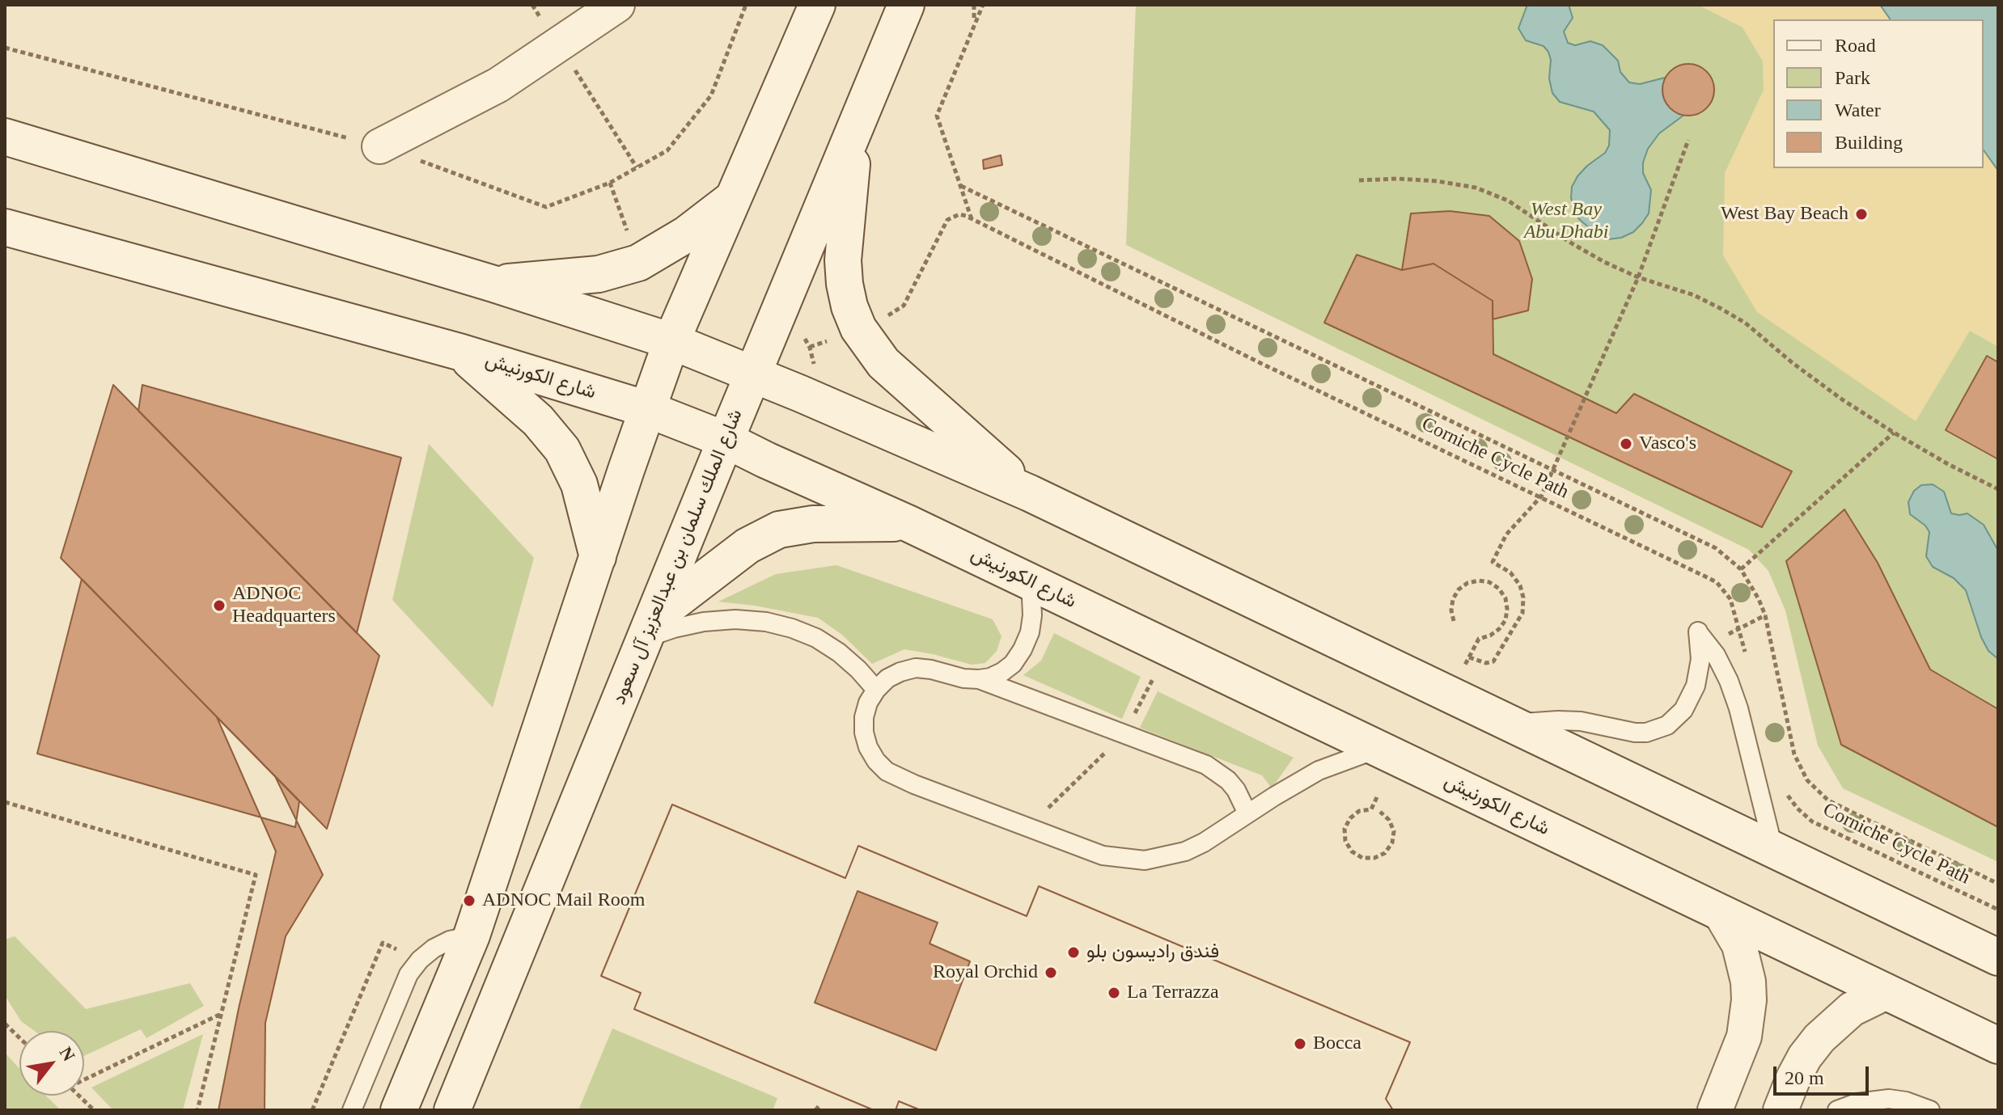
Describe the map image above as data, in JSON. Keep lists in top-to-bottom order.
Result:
{
  "streets": {
    "main road": ["شارع الكورنيش", "شارع الملك سلمان بن عبدالعزيز آل سعود"],
    "path": ["Corniche Cycle Path"]
  },
  "crossings": [
    ["شارع الكورنيش", "شارع الملك سلمان بن عبدالعزيز آل سعود"]
  ],
  "parks": ["West Bay Abu Dhabi"],
  "places": [
    "West Bay Beach",
    "Vasco's",
    "ADNOC Headquarters",
    "ADNOC Mail Room",
    "فندق راديسون بلو",
    "Royal Orchid",
    "La Terrazza",
    "Bocca"
  ],
  "legend": [
    "Road",
    "Park",
    "Water",
    "Building"
  ],
  "scale_bar": "20 m",
  "north": "top right"
}
